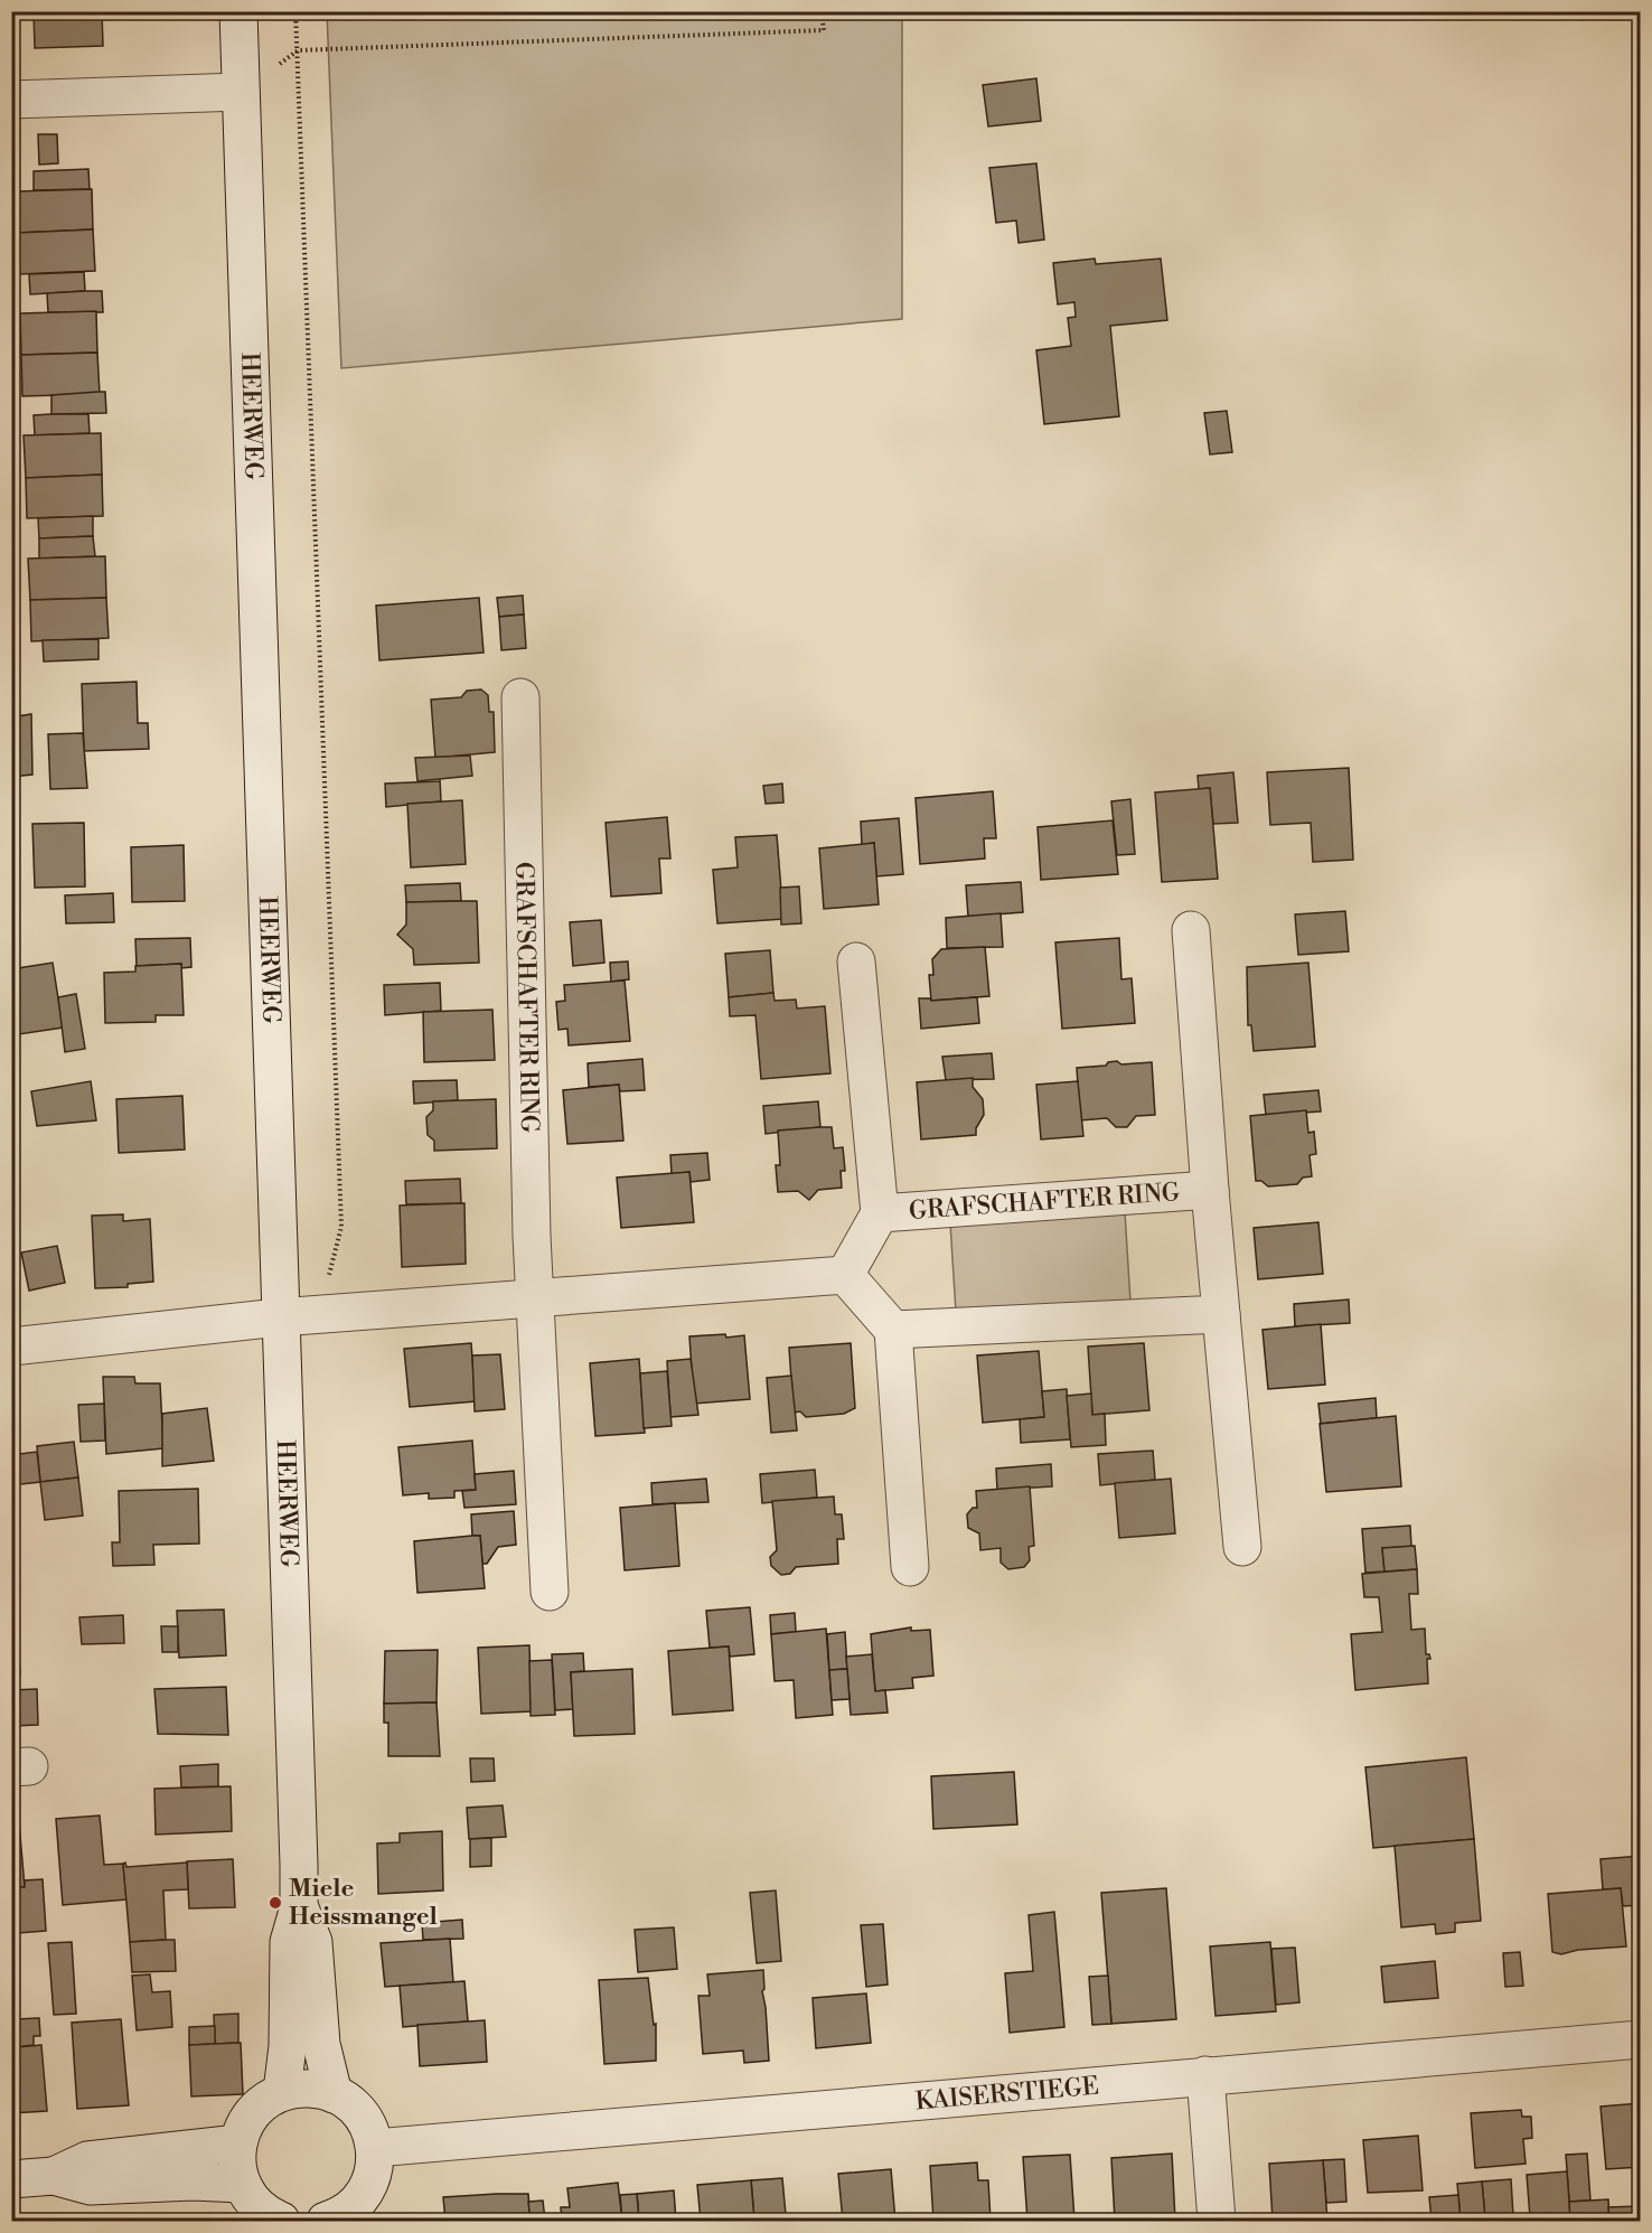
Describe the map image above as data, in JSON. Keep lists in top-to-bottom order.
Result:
{
  "streets": {
    "street": ["HEERWEG", "GRAFSCHAFTER RING", "KAISERSTIEGE"]
  },
  "places": ["Miele Heissmangel"]
}
